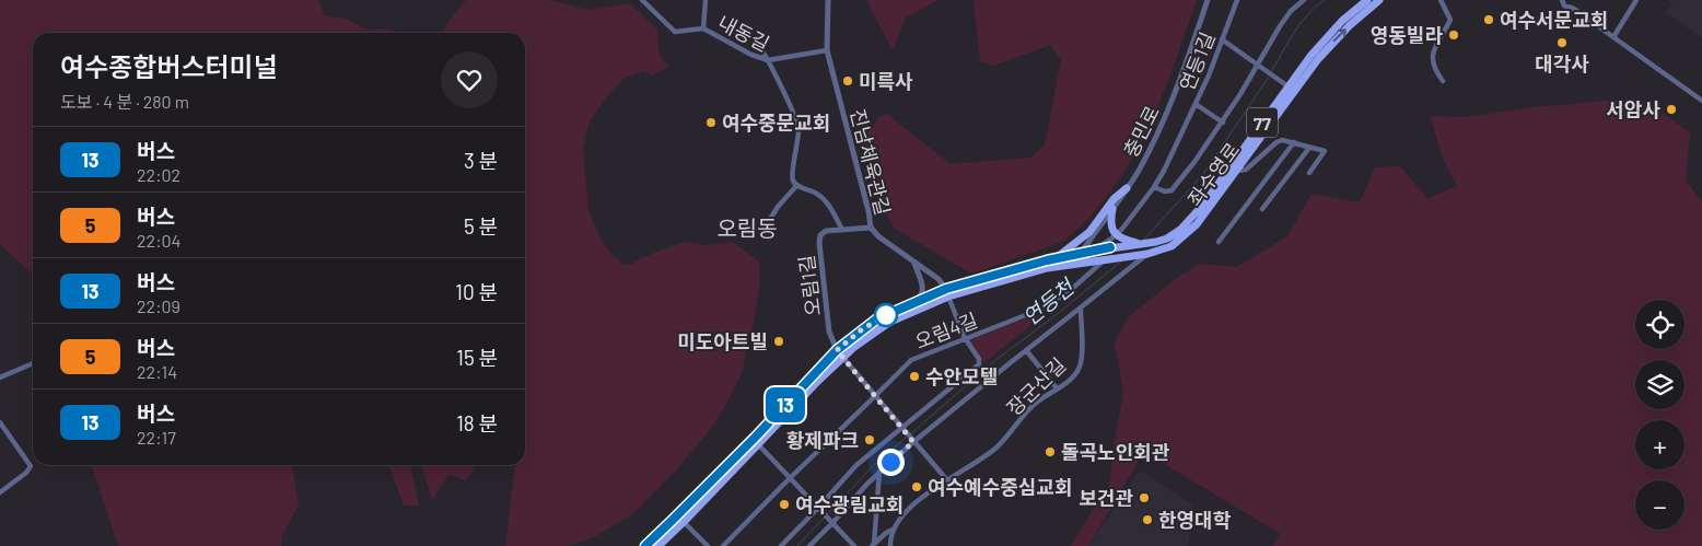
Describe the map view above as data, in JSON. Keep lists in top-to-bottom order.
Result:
{
  "streets": {
    "main road": ["77", "좌수영로"],
    "street": [
      "내동길",
      "연등1길",
      "충민로",
      "진남체육관길",
      "오림1길",
      "오림4길",
      "장군산길"
    ]
  },
  "crossings": [
    ["연등1길", "77"],
    ["77", "충민로"],
    ["77", "진남체육관길"],
    ["77", "좌수영로"],
    ["77", "오림1길"],
    ["77", "오림4길"],
    ["진남체육관길", "오림1길"]
  ],
  "districts": ["오림동"],
  "water": ["연등천"],
  "places": [
    "여수서문교회",
    "영동빌라",
    "대각사",
    "미륵사",
    "서암사",
    "여수중문교회",
    "미도아트빌",
    "수안모텔",
    "황제파크",
    "돌곡노인회관",
    "여수예수중심교회",
    "보건관",
    "여수광림교회",
    "한영대학"
  ],
  "lines": ["bus line 13"],
  "page": {
    "on_map": "13",
    "heading": ["여수종합버스터미널", "도보 · 4 분 · 280 m"],
    "list": [
      {
        "mark": "13",
        "name": "버스",
        "note": "22:02",
        "value": "3 분"
      },
      {
        "mark": "5",
        "name": "버스",
        "note": "22:04",
        "value": "5 분"
      },
      {
        "mark": "13",
        "name": "버스",
        "note": "22:09",
        "value": "10 분"
      },
      {
        "mark": "5",
        "name": "버스",
        "note": "22:14",
        "value": "15 분"
      },
      {
        "mark": "13",
        "name": "버스",
        "note": "22:17",
        "value": "18 분"
      }
    ],
    "map_buttons": ["+", "−"]
  }
}
